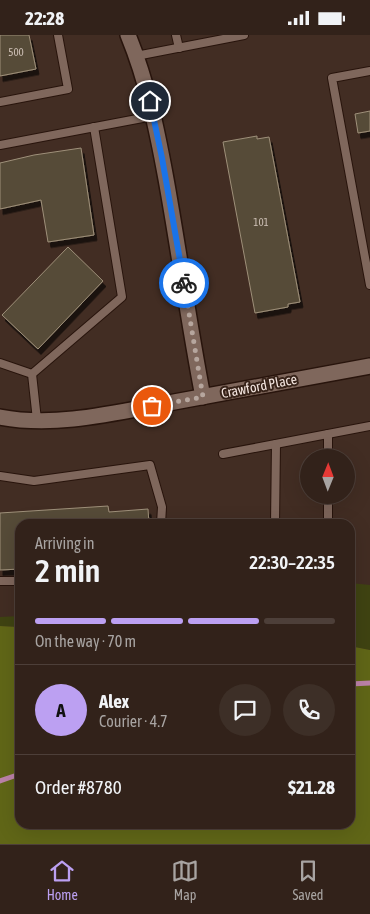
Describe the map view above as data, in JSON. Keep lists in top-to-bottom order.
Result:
{
  "streets": {
    "street": ["Crawford Place"]
  },
  "house_numbers": ["500", "101"],
  "north": "top",
  "page": {
    "status": "22:28",
    "heading": ["2 min", "Arriving in", "22:30–22:35"],
    "panel": [
      "Alex",
      "Courier · 4.7",
      "Order #8780",
      "$21.28"
    ],
    "bar": "On the way · 70 m",
    "round": "A",
    "tabs": ["Home", "Map", "Saved"]
  }
}
